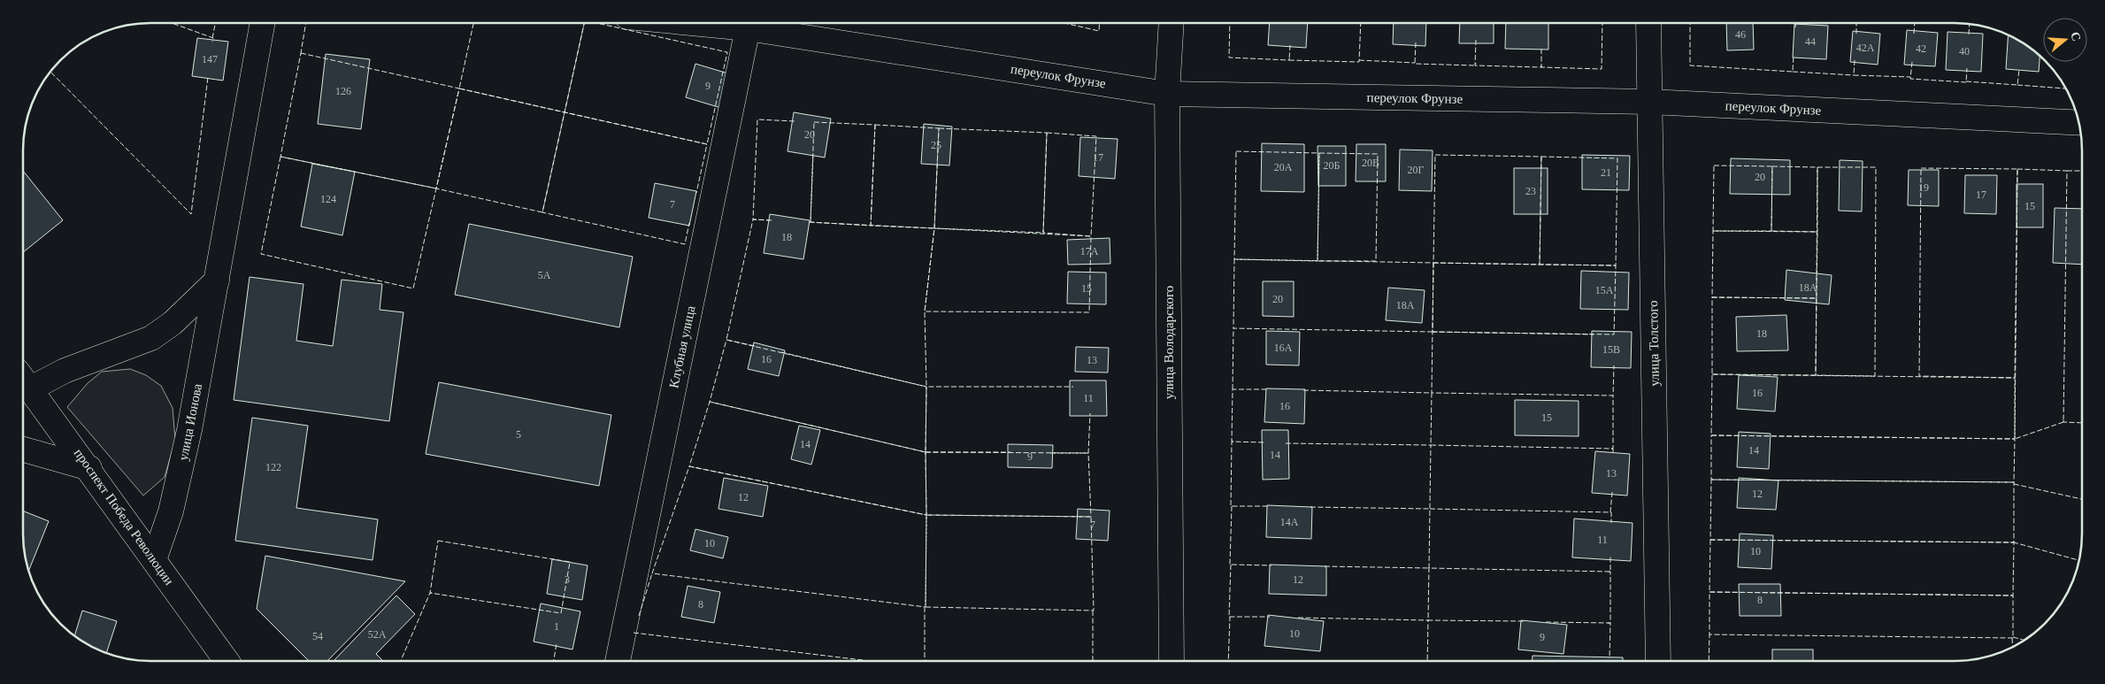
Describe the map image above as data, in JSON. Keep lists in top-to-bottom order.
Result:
{
  "streets": {
    "street": [
      "переулок Фрунзе",
      "улица Володарского",
      "улица Толстого",
      "Клубная улица",
      "улица Ионова",
      "проспект Победа Революции"
    ]
  },
  "crossings": [
    ["переулок Фрунзе", "улица Володарского"],
    ["переулок Фрунзе", "улица Толстого"],
    ["улица Ионова", "проспект Победа Революции"]
  ],
  "house_numbers": [
    "46",
    "44",
    "42А",
    "42",
    "40",
    "147",
    "9",
    "126",
    "20",
    "25",
    "17",
    "20В",
    "20Б",
    "20А",
    "20Г",
    "21",
    "20",
    "19",
    "23",
    "17",
    "124",
    "7",
    "15",
    "18",
    "17А",
    "5А",
    "18А",
    "15",
    "15А",
    "20",
    "18А",
    "18",
    "16А",
    "15В",
    "16",
    "13",
    "16",
    "11",
    "16",
    "15",
    "5",
    "14",
    "14",
    "14",
    "9",
    "122",
    "13",
    "12",
    "12",
    "14А",
    "7",
    "11",
    "10",
    "10",
    "3",
    "12",
    "8",
    "8",
    "1",
    "10",
    "52А",
    "54",
    "9"
  ],
  "north": "right"
}
